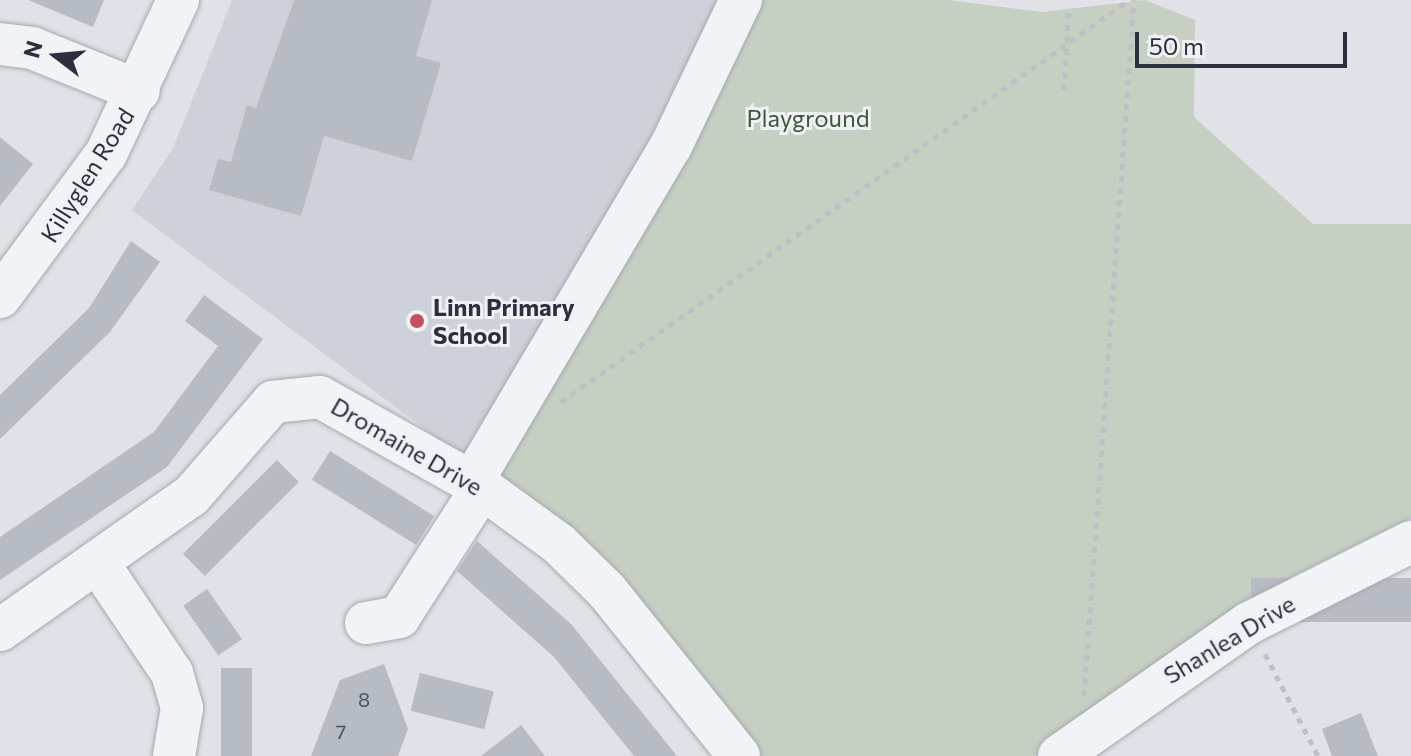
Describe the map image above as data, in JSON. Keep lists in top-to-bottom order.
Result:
{
  "streets": {
    "street": ["Killyglen Road", "Dromaine Drive", "Shanlea Drive"]
  },
  "parks": ["Playground"],
  "places": ["Linn Primary School"],
  "house_numbers": ["8", "7"],
  "scale_bar": "50 m",
  "north": "left"
}
